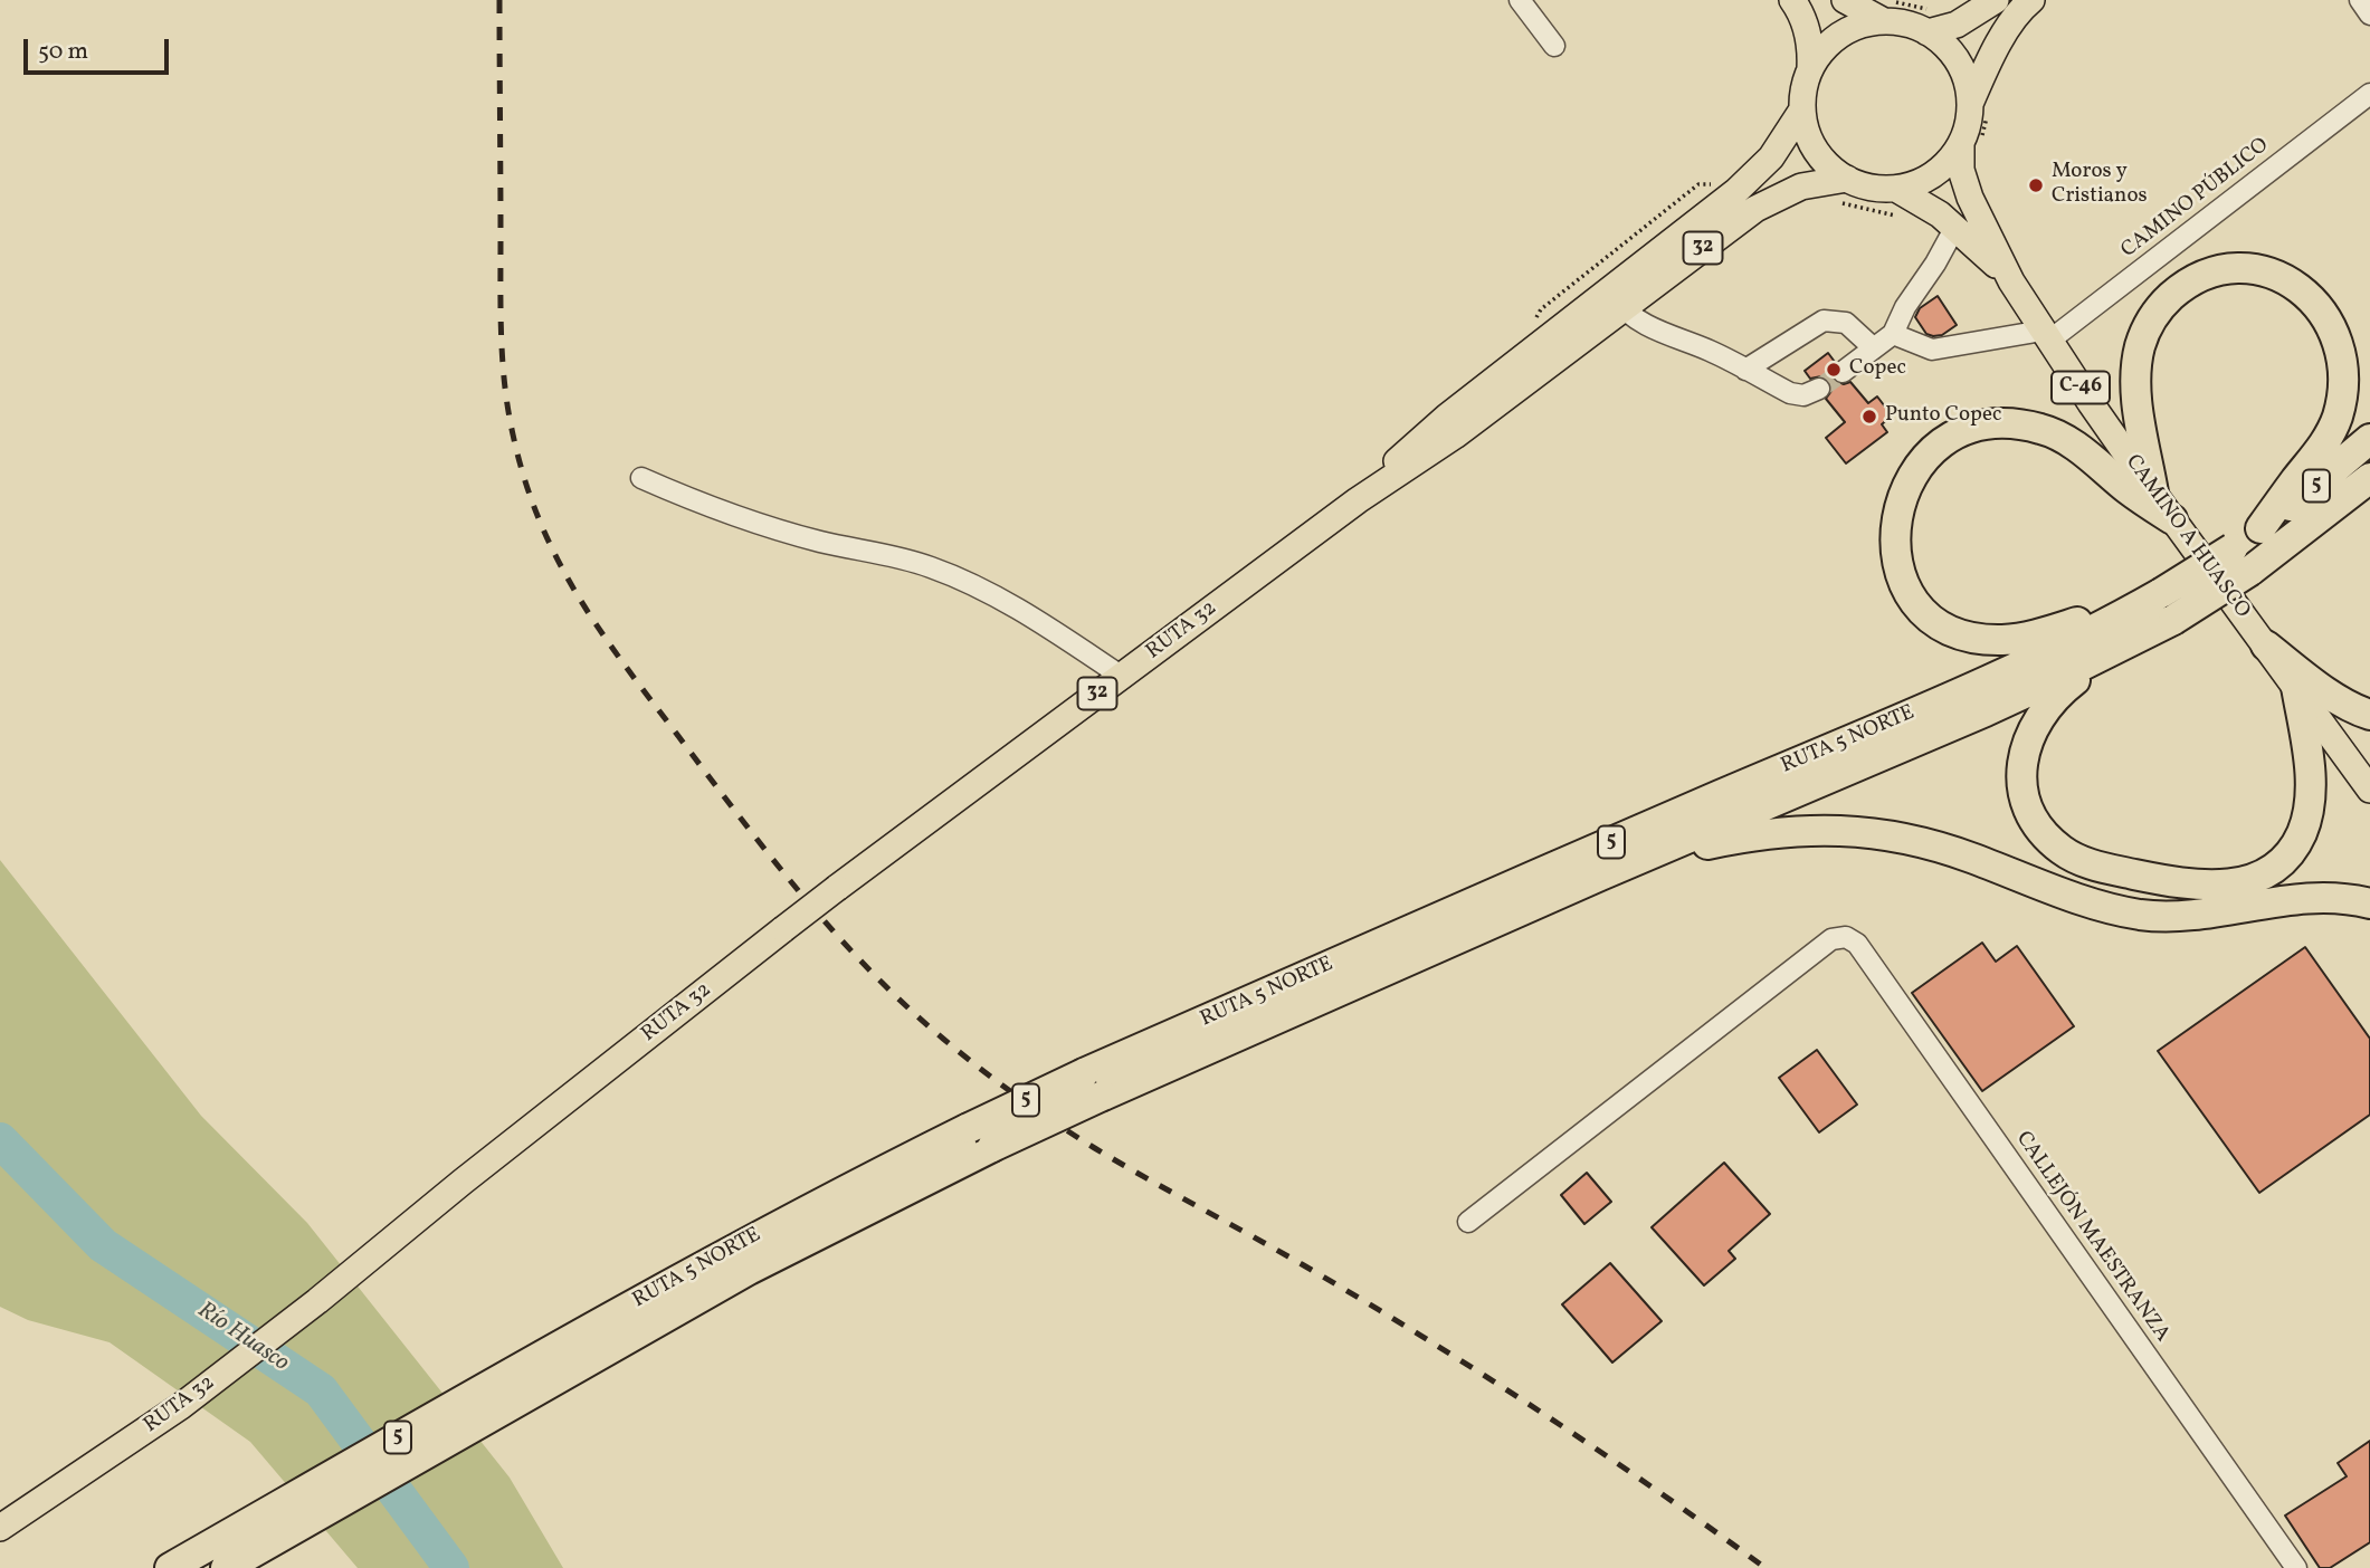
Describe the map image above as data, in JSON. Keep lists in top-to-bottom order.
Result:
{
  "streets": {
    "highway": ["5", "RUTA 5 NORTE"],
    "main road": [
      "32",
      "C-46",
      "CAMINO A HUASCO",
      "RUTA 32"
    ],
    "street": ["CAMINO PÚBLICO", "CALLEJÓN MAESTRANZA"]
  },
  "crossings": [
    ["CAMINO PÚBLICO", "CAMINO A HUASCO"],
    ["32", "CAMINO A HUASCO"],
    ["32", "RUTA 32"],
    ["CAMINO A HUASCO", "RUTA 32"]
  ],
  "water": ["Río Huasco"],
  "places": ["Moros y Cristianos", "Copec", "Punto Copec"],
  "scale_bar": "50 m"
}
